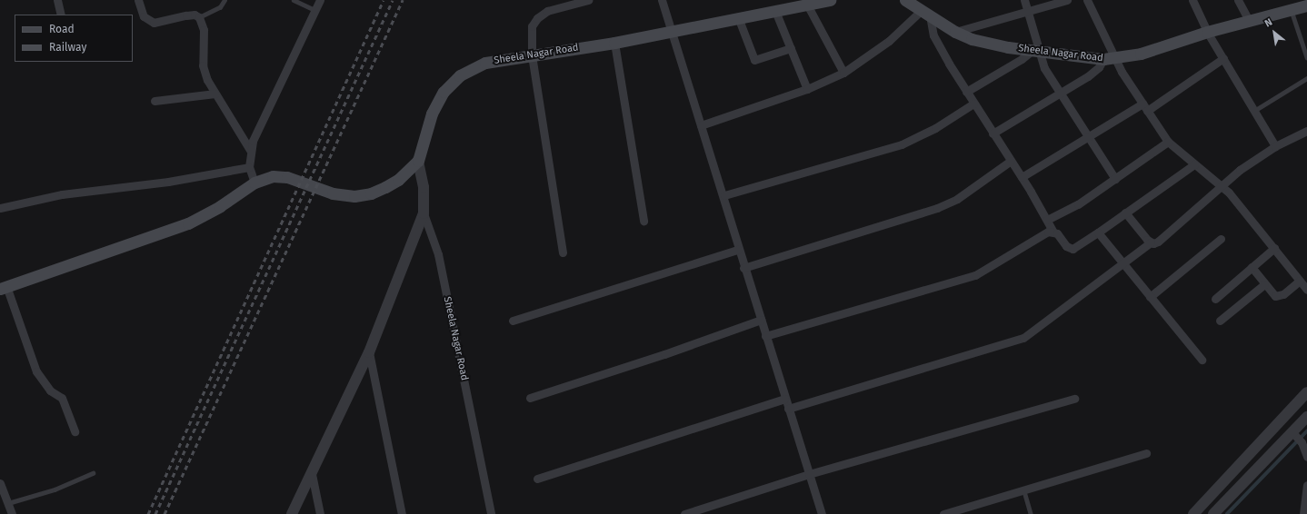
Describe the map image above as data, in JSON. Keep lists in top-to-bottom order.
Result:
{
  "streets": {
    "main road": ["Sheela Nagar Road"]
  },
  "legend": ["Road", "Railway"],
  "north": "top left"
}
